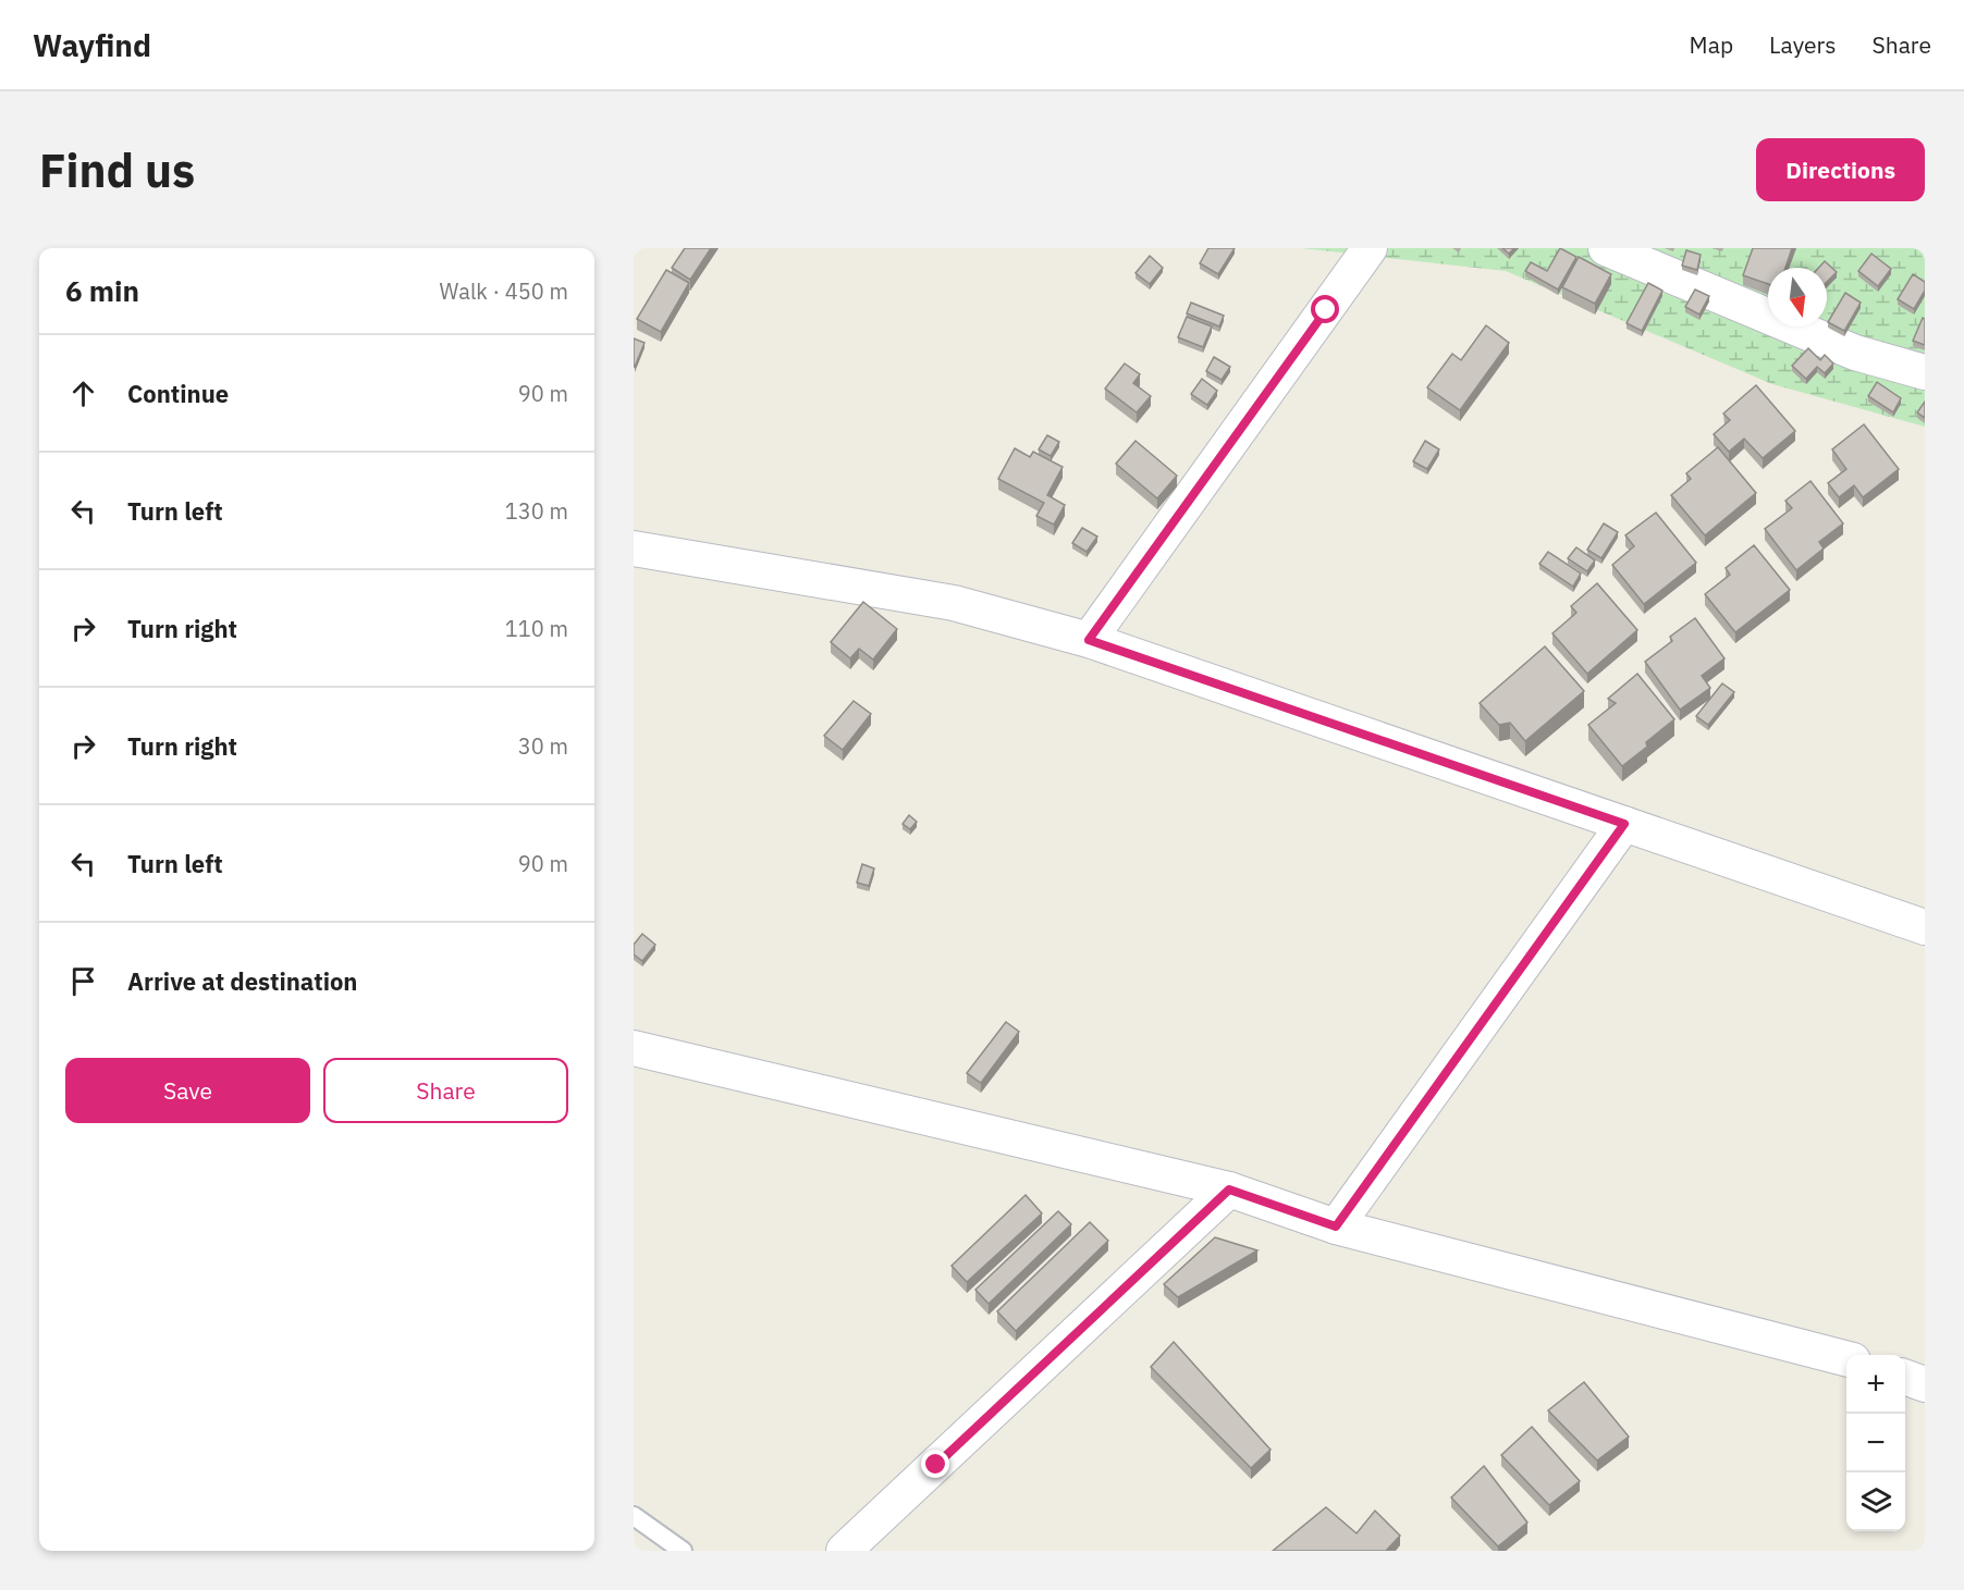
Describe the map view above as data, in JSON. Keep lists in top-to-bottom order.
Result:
{
  "north": "bottom",
  "page": {
    "header": "Wayfind",
    "nav": ["Map", "Layers", "Share"],
    "buttons": [
      "Directions",
      ["Save", "Share"]
    ],
    "title": "Find us",
    "heading": ["6 min", "Walk · 450 m"],
    "list": [
      ["Continue", "90 m"],
      ["Turn left", "130 m"],
      ["Turn right", "110 m"],
      ["Turn right", "30 m"],
      ["Turn left", "90 m"],
      "Arrive at destination"
    ],
    "map_buttons": ["+", "−"]
  }
}
